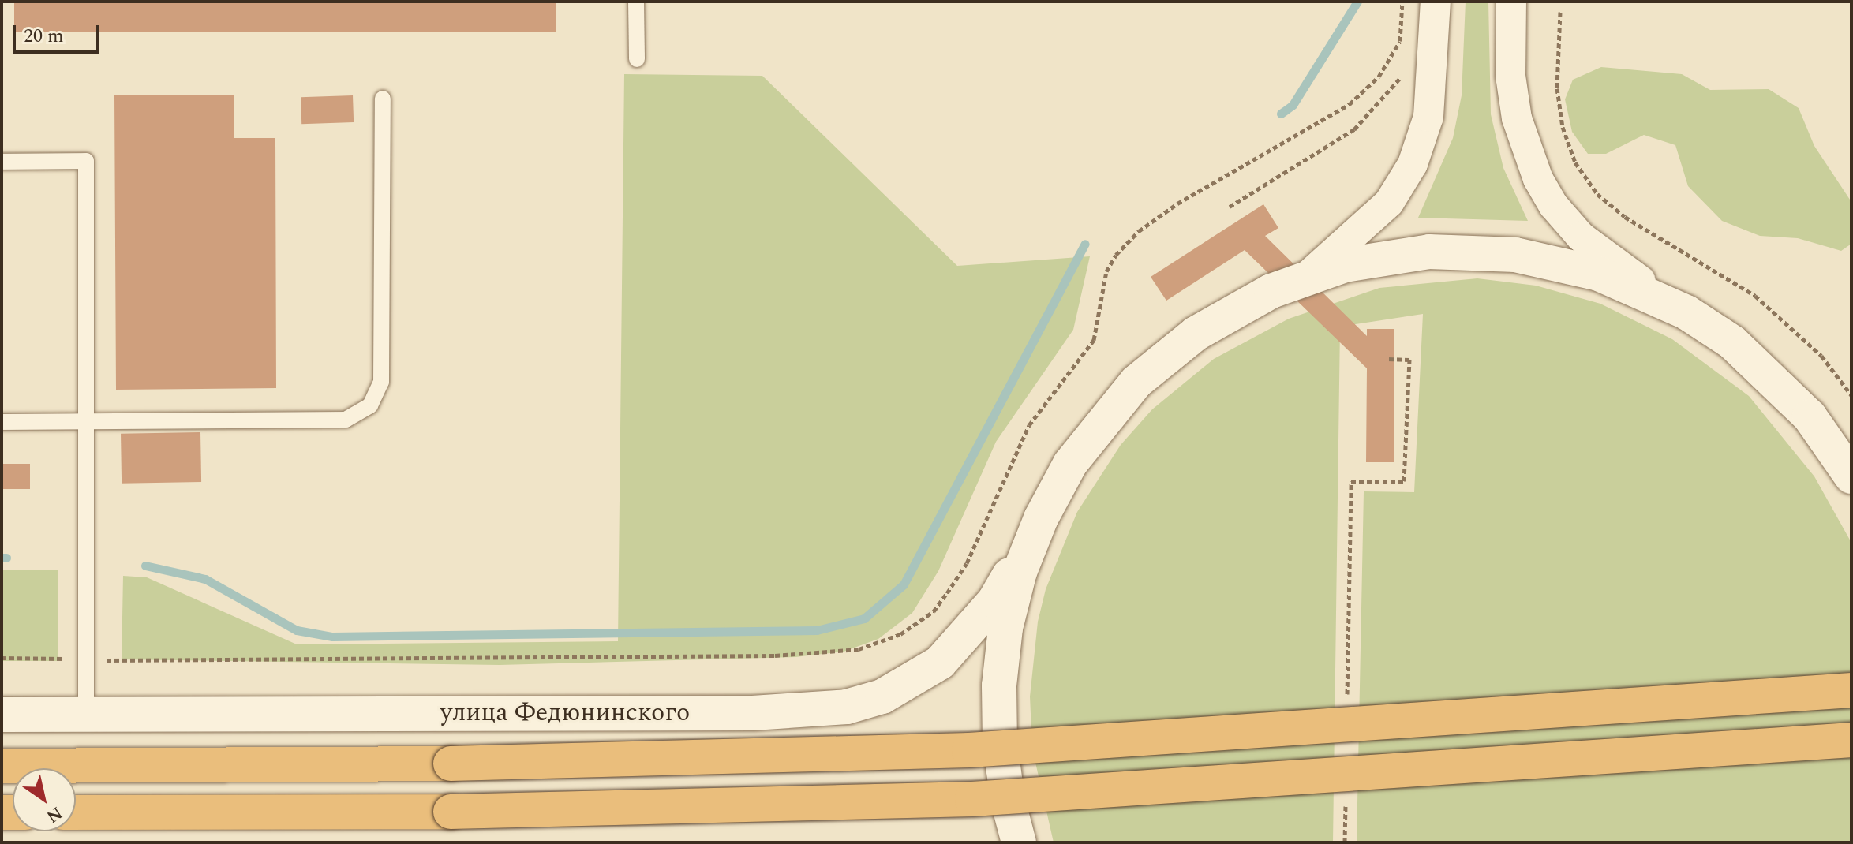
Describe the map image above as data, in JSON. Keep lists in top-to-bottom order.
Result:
{
  "streets": {
    "highway": ["улица Федюнинского"]
  },
  "scale_bar": "20 m",
  "north": "bottom right"
}
